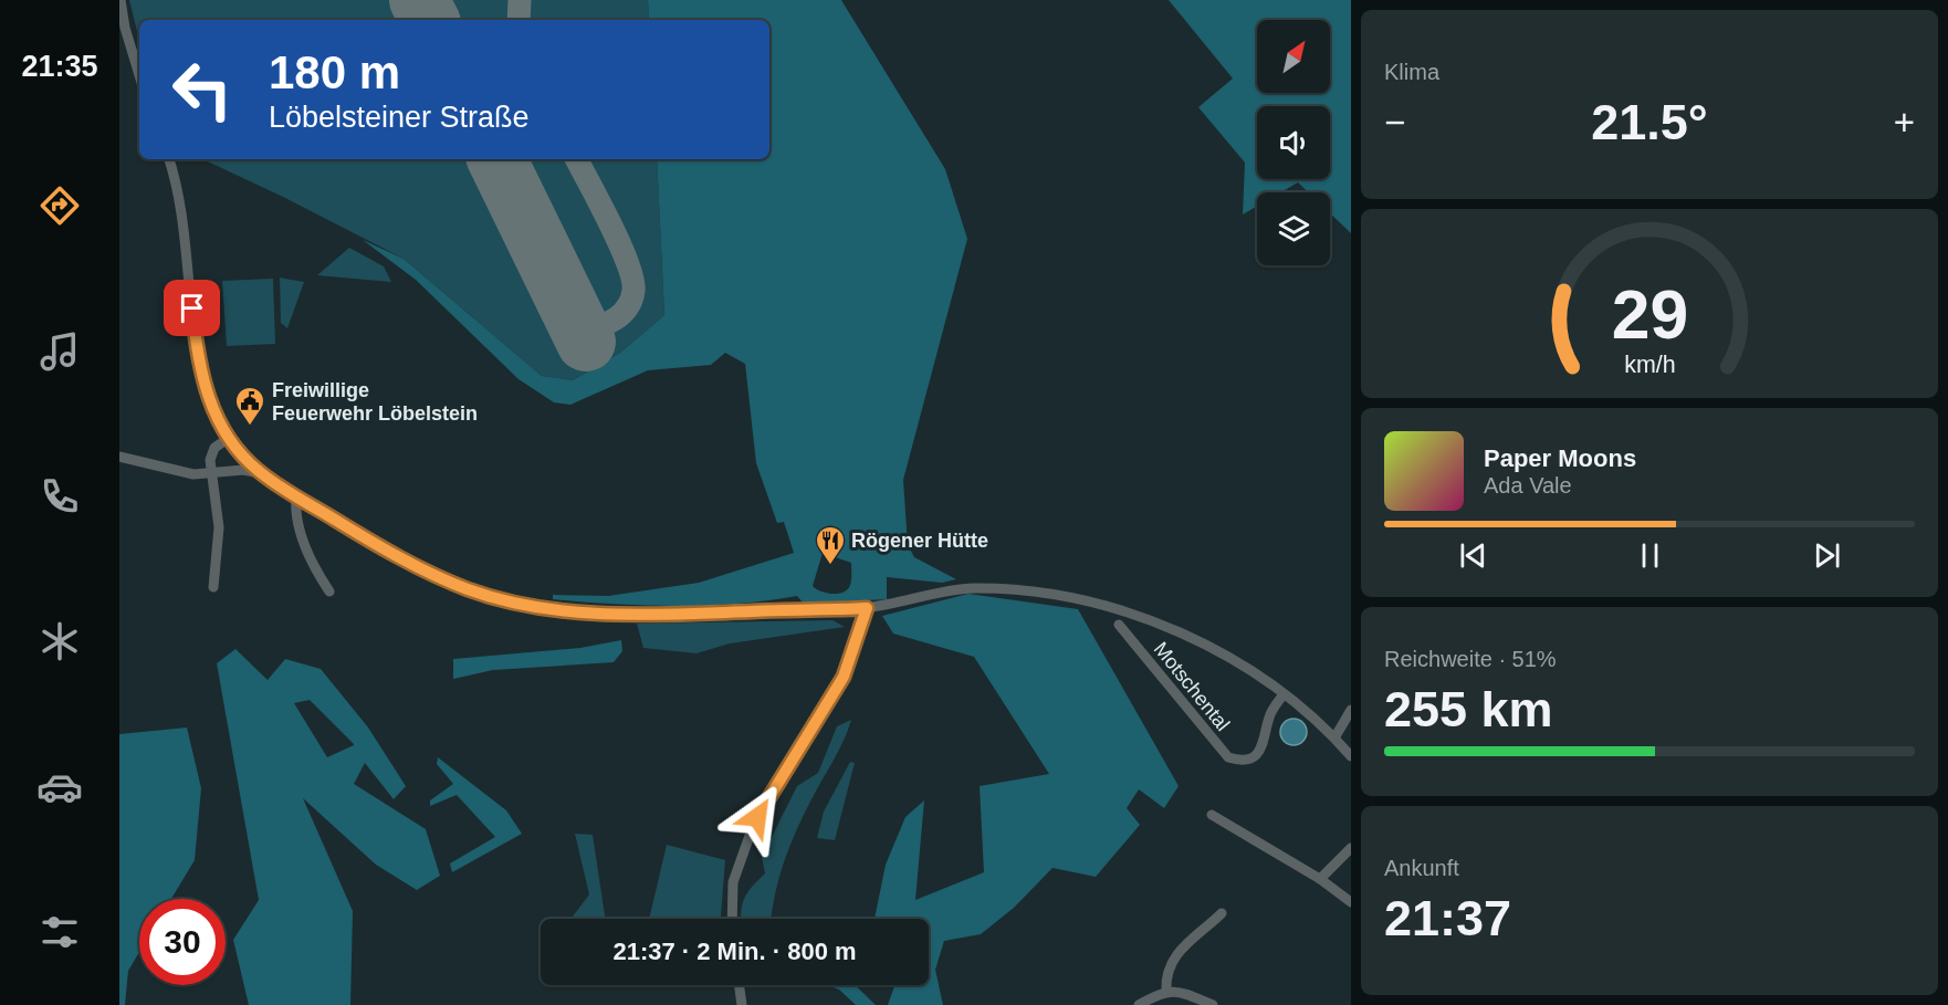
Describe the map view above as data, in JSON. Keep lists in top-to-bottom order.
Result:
{
  "streets": {
    "street": ["Motschental"]
  },
  "places": {
    "public building": ["Freiwillige Feuerwehr Löbelstein"],
    "restaurant": ["Rögener Hütte"]
  },
  "north": "top right",
  "page": {
    "tabs": "21:35",
    "tile": [
      "Klima",
      ["Reichweite · 51%", "255 km"],
      ["Ankunft", "21:37"]
    ],
    "turn": ["180 m", "Löbelsteiner Straße"],
    "heat": ["−", "21.5°", "+"],
    "song": ["Paper Moons", "Ada Vale"],
    "limit": "30",
    "trip": "21:37 · 2 Min. · 800 m",
    "gauge": ["29", "km/h"]
  }
}
